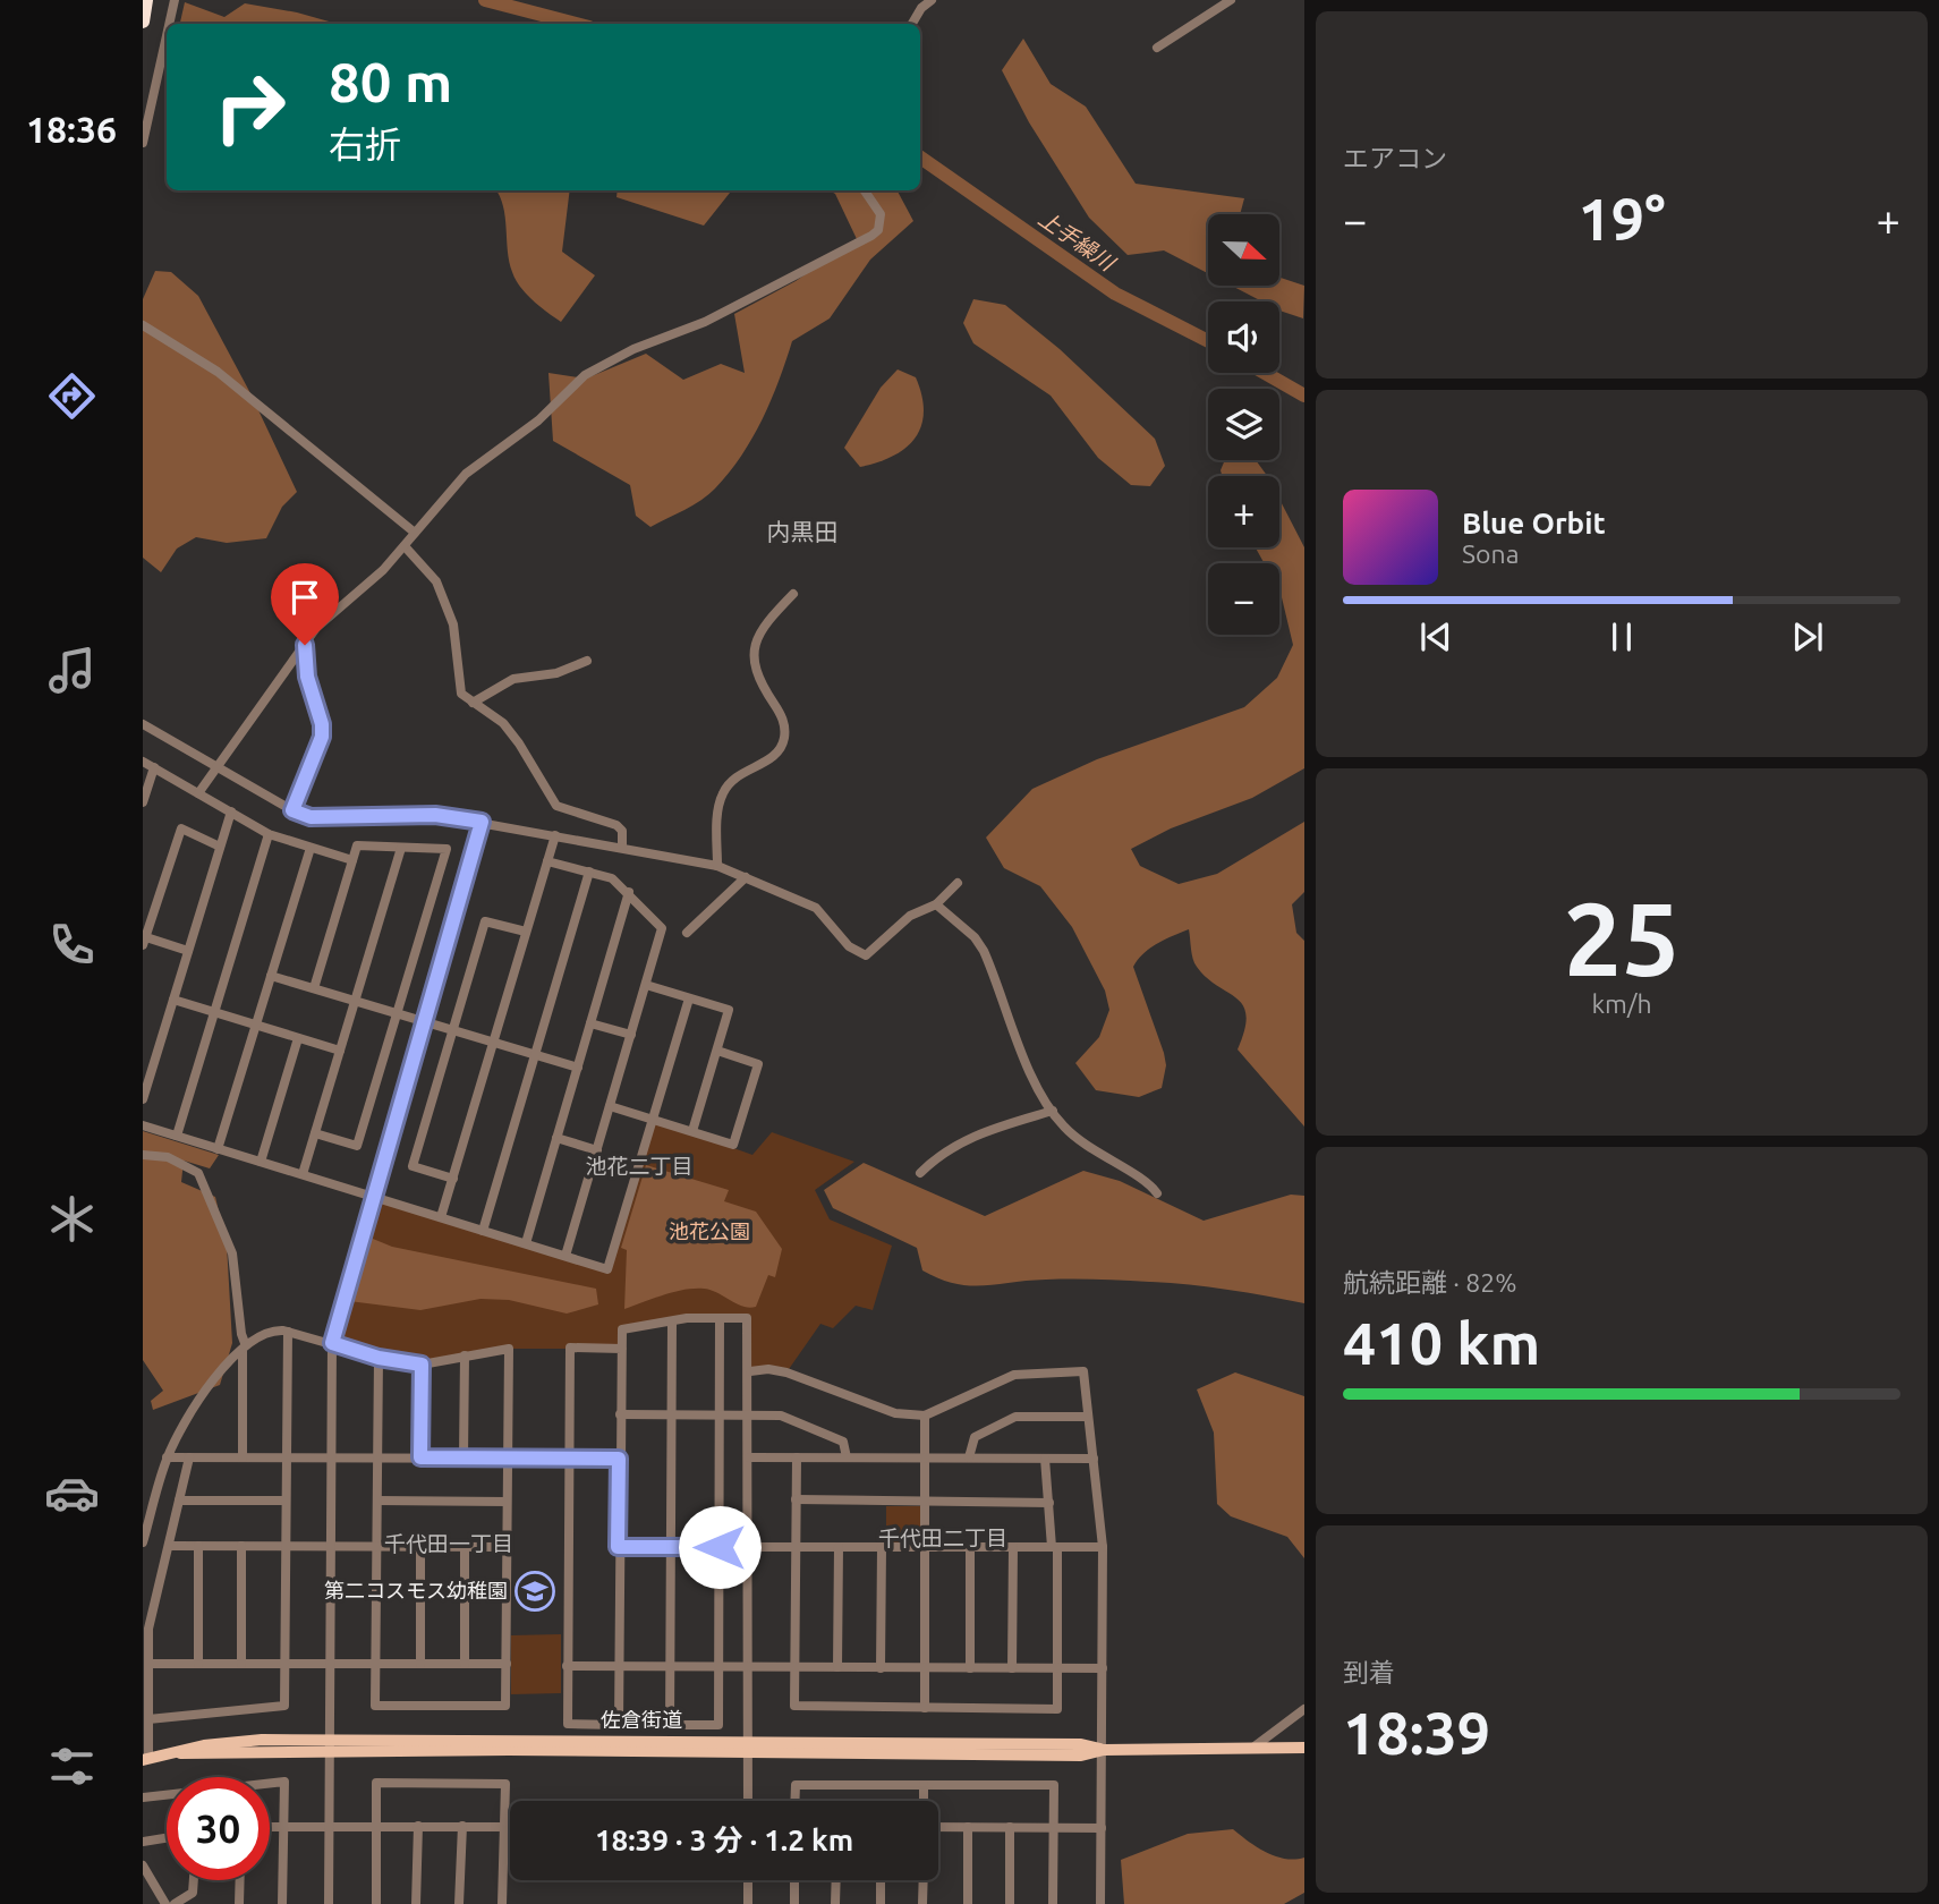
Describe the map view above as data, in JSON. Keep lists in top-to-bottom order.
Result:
{
  "streets": {
    "main road": ["佐倉街道"]
  },
  "districts": [
    "内黒田",
    "池花二丁目",
    "千代田二丁目",
    "千代田一丁目"
  ],
  "water": ["上手繰川"],
  "parks": ["池花公園"],
  "places": {
    "school or university": ["第二コスモス幼稚園"]
  },
  "north": "right",
  "page": {
    "tabs": "18:36",
    "tile": [
      "エアコン",
      ["25", "km/h"],
      ["航続距離 · 82%", "410 km"],
      ["到着", "18:39"]
    ],
    "turn": ["80 m", "右折"],
    "heat": ["−", "19°", "+"],
    "map_buttons": ["+", "−"],
    "song": ["Blue Orbit", "Sona"],
    "limit": "30",
    "trip": "18:39 · 3 分 · 1.2 km"
  }
}
